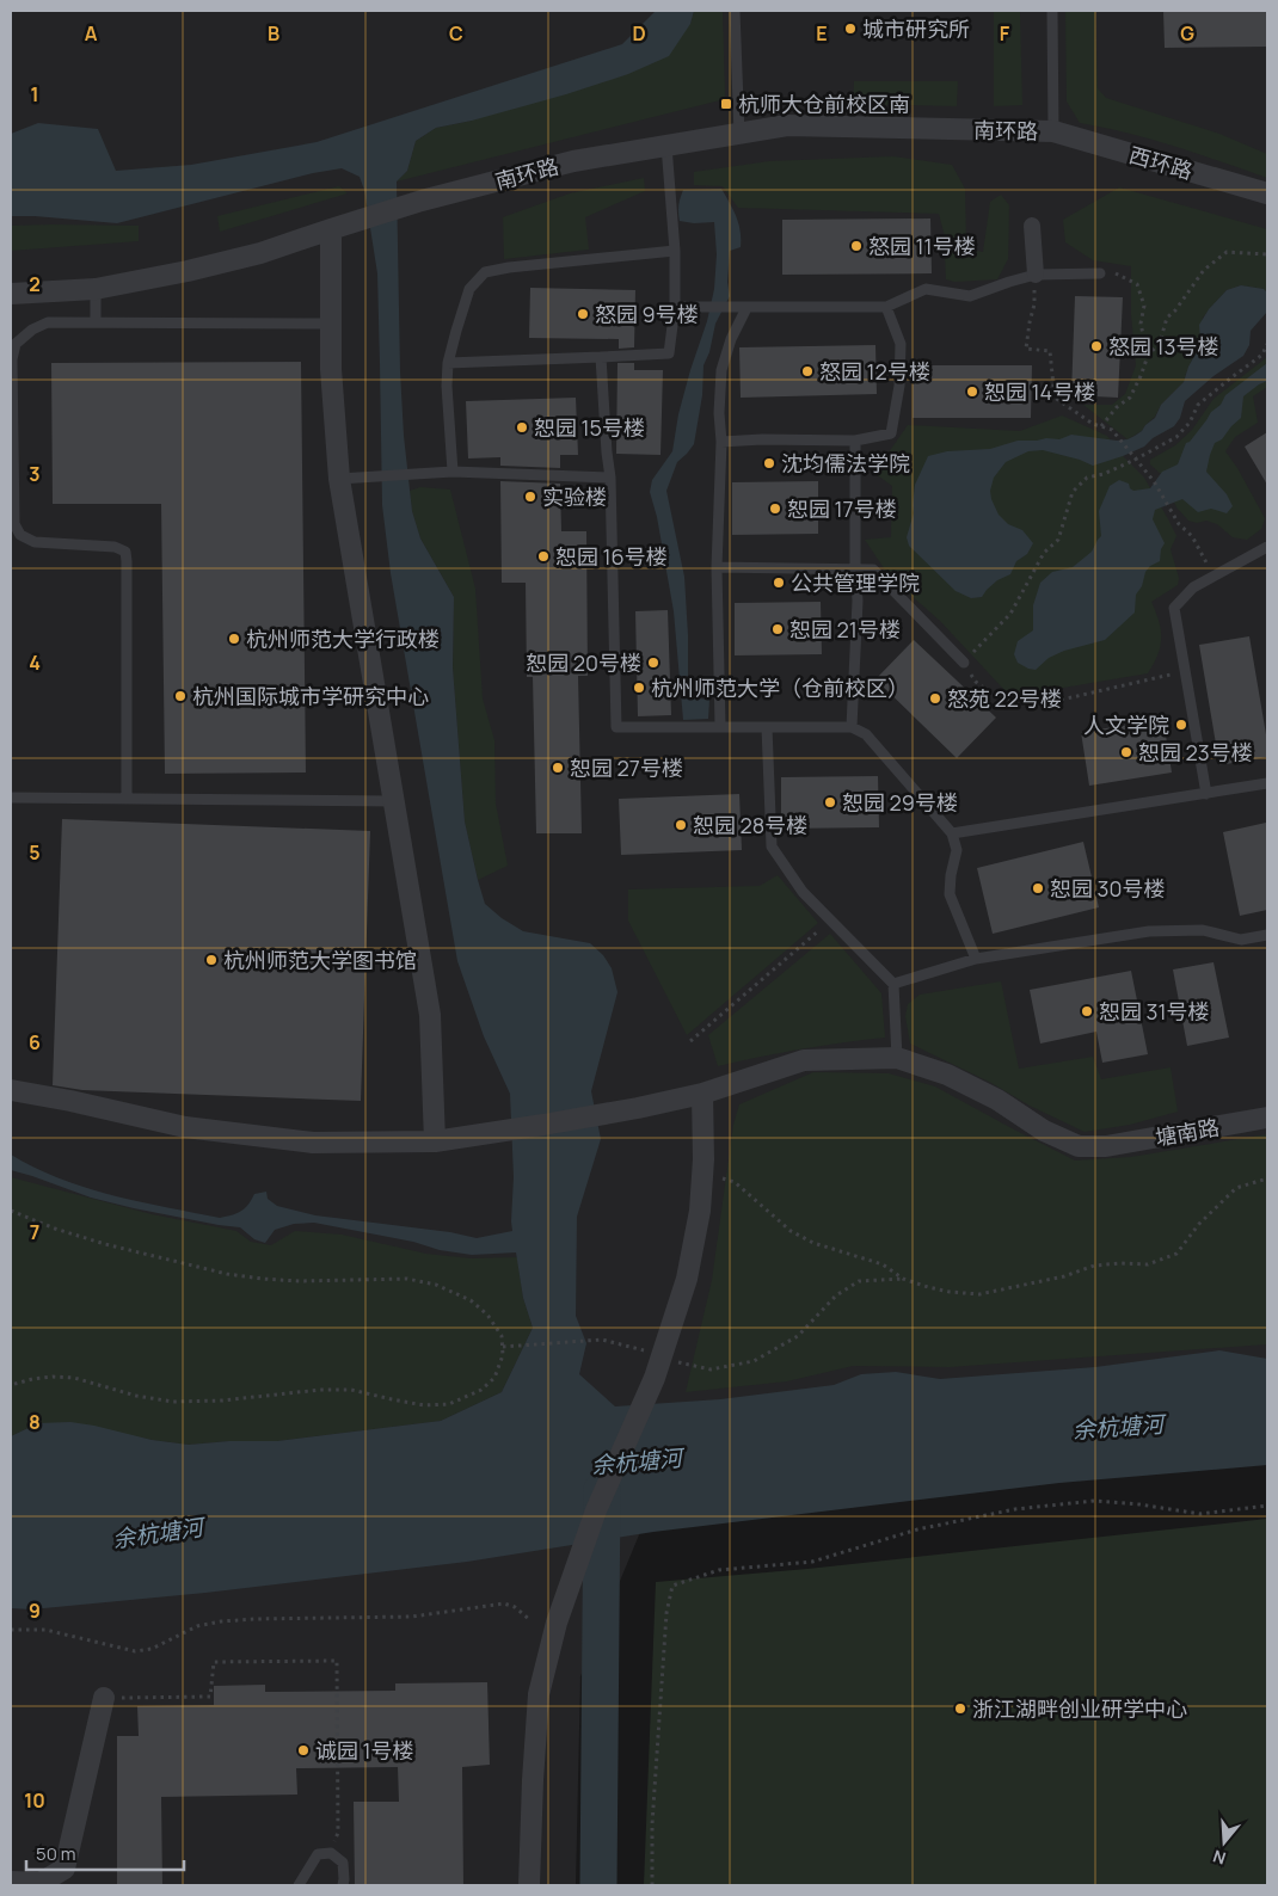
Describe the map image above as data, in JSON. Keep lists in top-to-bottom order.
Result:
{
  "streets": {
    "street": ["南环路", "西环路", "塘南路"]
  },
  "crossings": [
    ["南环路", "西环路"]
  ],
  "water": ["余杭塘河"],
  "places": {
    "other": [
      "城市研究所",
      "怒园 11号楼",
      "怒园 9号楼",
      "怒园 13号楼",
      "怒园 12号楼",
      "恕园 14号楼",
      "恕园 15号楼",
      "沈均儒法学院",
      "实验楼",
      "恕园 17号楼",
      "恕园 16号楼",
      "公共管理学院",
      "恕园 21号楼",
      "杭州师范大学行政楼",
      "恕园 20号楼",
      "杭州师范大学（仓前校区）",
      "杭州国际城市学研究中心",
      "怒苑 22号楼",
      "人文学院",
      "恕园 23号楼",
      "恕园 27号楼",
      "恕园 29号楼",
      "恕园 28号楼",
      "恕园 30号楼",
      "杭州师范大学图书馆",
      "恕园 31号楼",
      "浙江湖畔创业研学中心",
      "诚园 1号楼"
    ],
    "transit": ["杭师大仓前校区南"]
  },
  "scale_bar": "50 m",
  "north": "bottom",
  "grid": {
    "columns": [
      "A",
      "B",
      "C",
      "D",
      "E",
      "F",
      "G"
    ],
    "rows": [
      "1",
      "2",
      "3",
      "4",
      "5",
      "6",
      "7",
      "8",
      "9",
      "10"
    ]
  }
}
